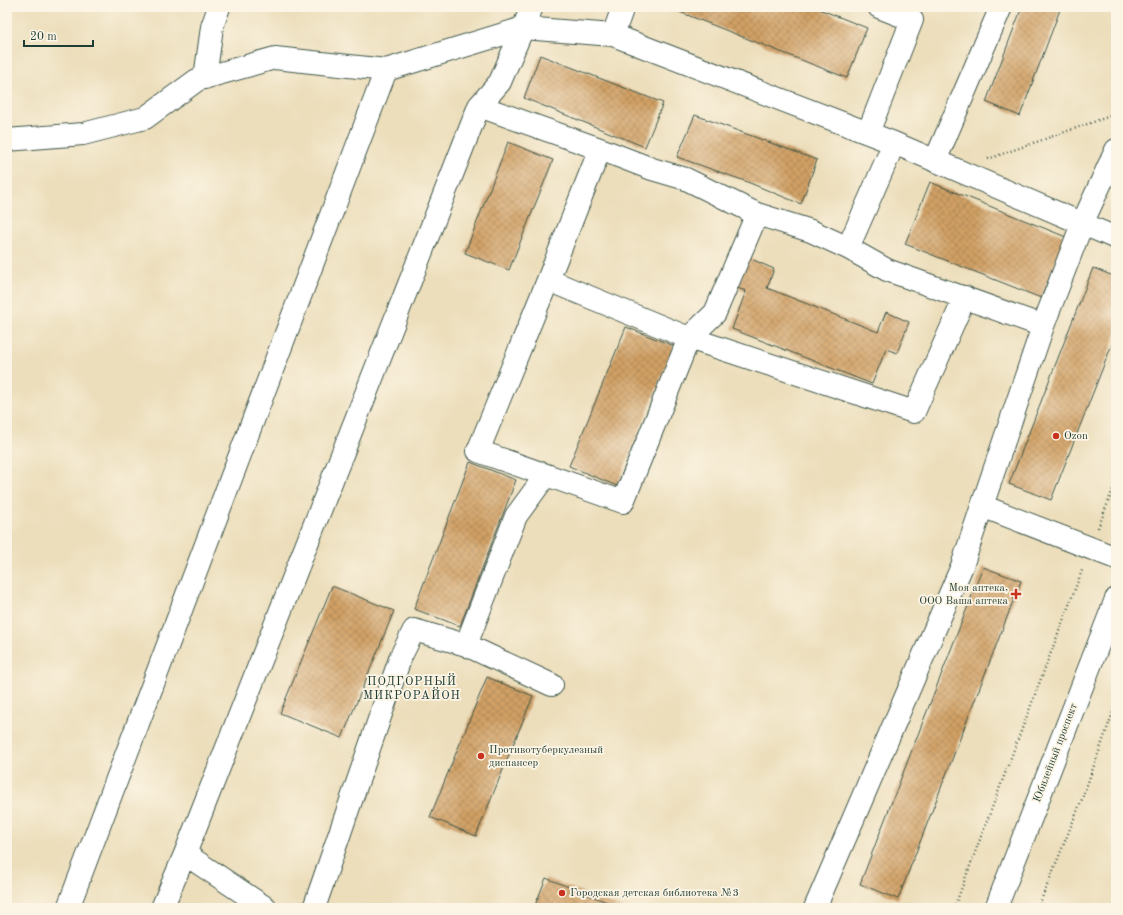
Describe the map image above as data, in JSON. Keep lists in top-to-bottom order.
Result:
{
  "streets": {
    "street": ["Юбилейный проспект"]
  },
  "districts": ["ПОДГОРНЫЙ МИКРОРАЙОН"],
  "places": {
    "other": ["Ozon", "Противотуберкулезный диспансер", "Городская детская библиотека №3"],
    "health": ["Моя аптека, ООО Ваша аптека"]
  },
  "scale_bar": "20 m"
}
